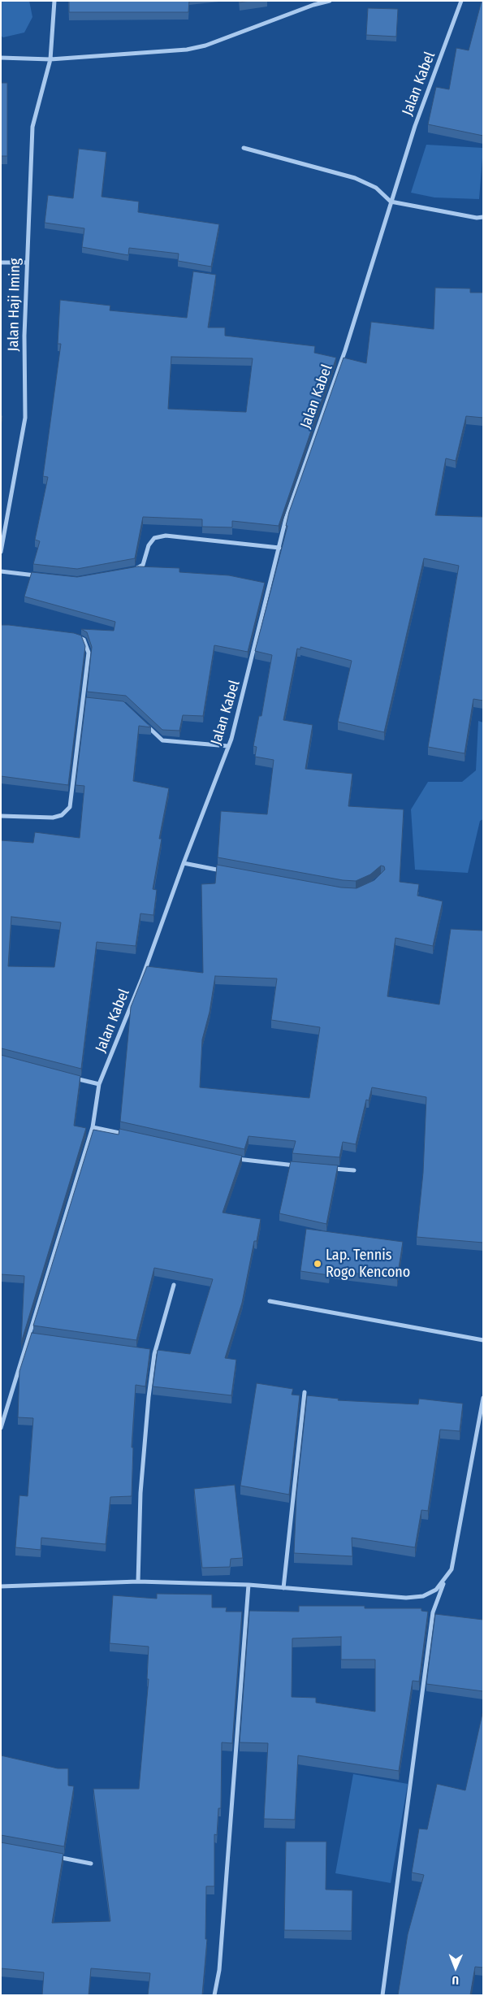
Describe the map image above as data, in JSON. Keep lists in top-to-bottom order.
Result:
{
  "streets": {
    "street": ["Jalan Kabel", "Jalan Haji Iming"]
  },
  "places": ["Lap. Tennis Rogo Kencono"],
  "north": "bottom"
}
